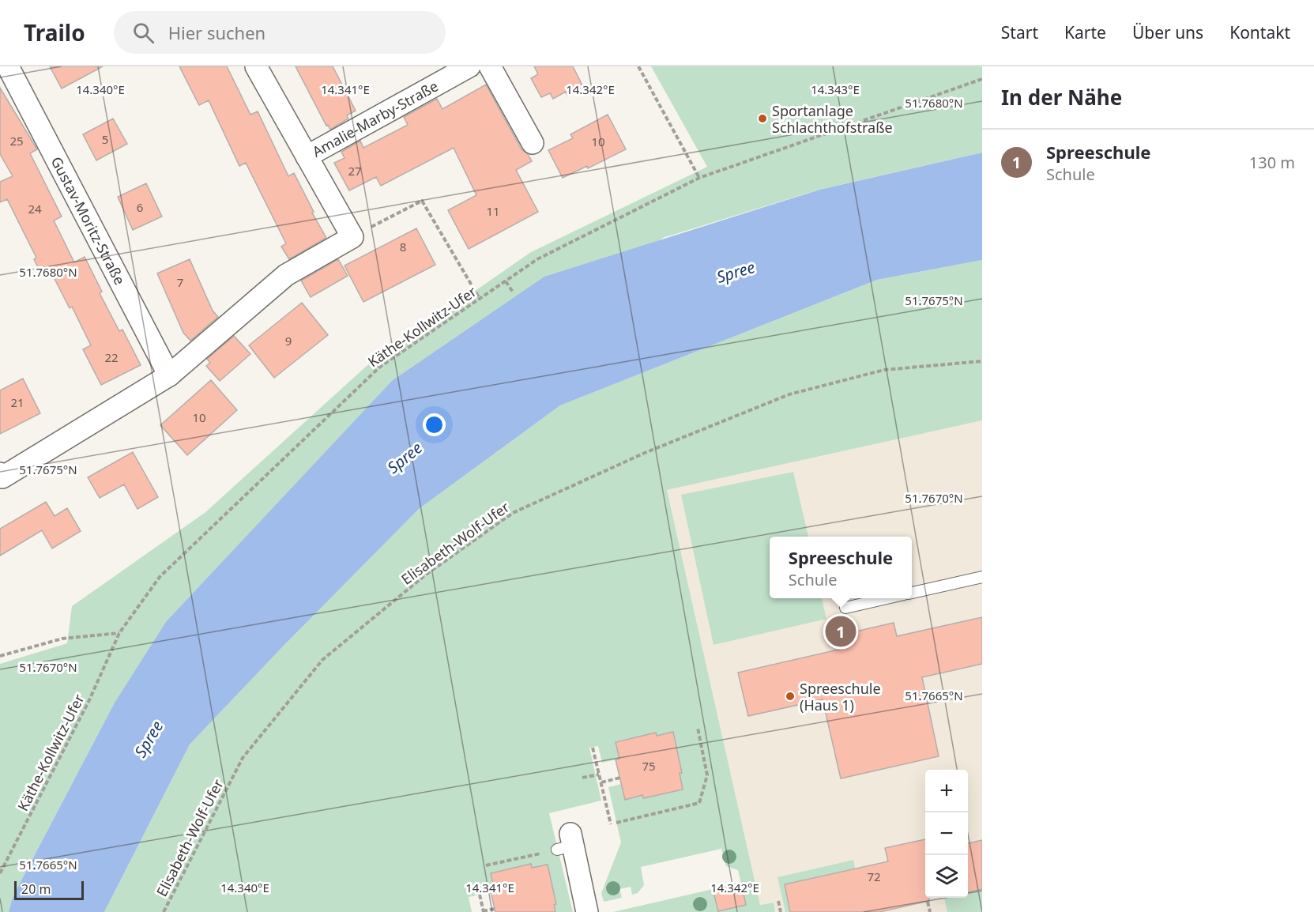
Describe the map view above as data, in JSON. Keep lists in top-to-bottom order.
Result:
{
  "streets": {
    "street": ["Amalie-Marby-Straße", "Gustav-Moritz-Straße"],
    "path": ["Käthe-Kollwitz-Ufer", "Elisabeth-Wolf-Ufer"]
  },
  "water": ["Spree"],
  "places": ["Sportanlage Schlachthofstraße", "Spreeschule (Haus 1)"],
  "house_numbers": [
    "5",
    "25",
    "10",
    "27",
    "6",
    "24",
    "11",
    "8",
    "7",
    "9",
    "22",
    "21",
    "10",
    "75",
    "72"
  ],
  "scale_bar": "20 m",
  "page": {
    "header": "Trailo",
    "search": "Hier suchen",
    "nav": [
      "Start",
      "Karte",
      "Über uns",
      "Kontakt"
    ],
    "heading": "In der Nähe",
    "list": [
      {
        "mark": "1",
        "name": "Spreeschule",
        "note": "Schule",
        "value": "130 m"
      }
    ],
    "popup": ["Spreeschule", "Schule"],
    "pins": "1",
    "map_buttons": ["+", "−"],
    "scale": "20 m"
  },
  "coordinates": [
    "14.340°E",
    "14.341°E",
    "14.342°E",
    "14.343°E",
    "51.7680°N",
    "51.7675°N",
    "51.7670°N",
    "51.7665°N"
  ]
}
